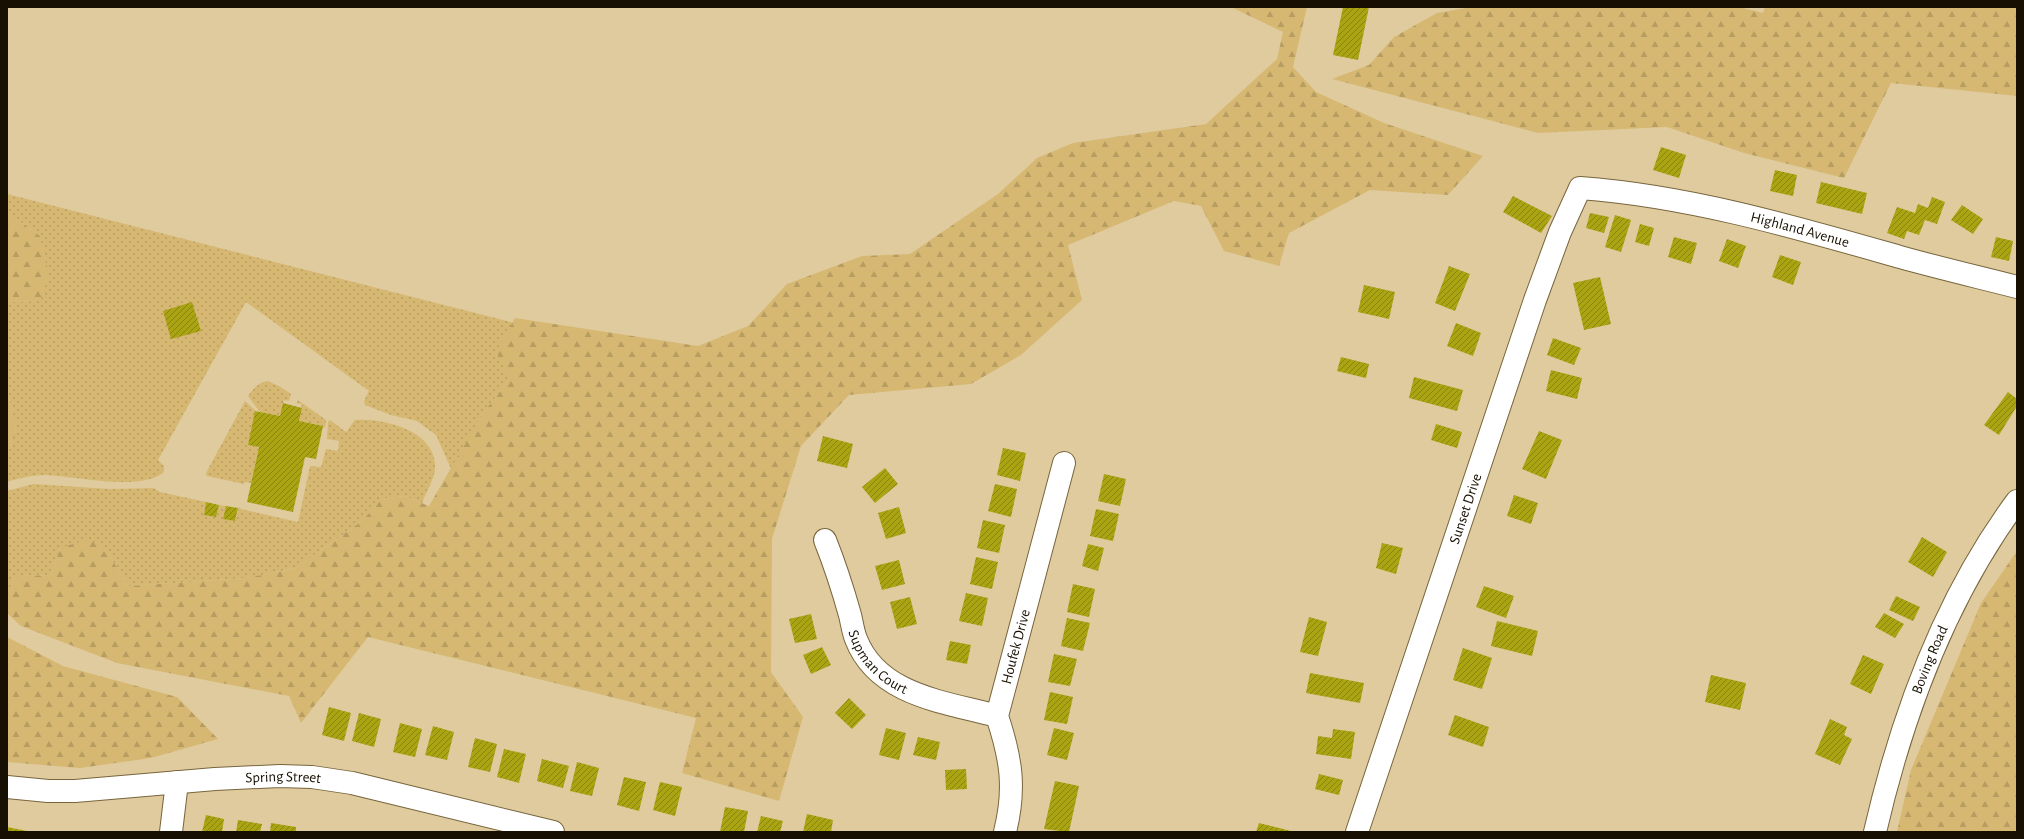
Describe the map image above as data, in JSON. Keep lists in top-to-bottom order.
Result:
{
  "streets": {
    "street": [
      "Highland Avenue",
      "Sunset Drive",
      "Houfek Drive",
      "Supman Court",
      "Boving Road",
      "Spring Street"
    ]
  },
  "crossings": [
    ["Highland Avenue", "Sunset Drive"],
    ["Houfek Drive", "Supman Court"]
  ]
}
